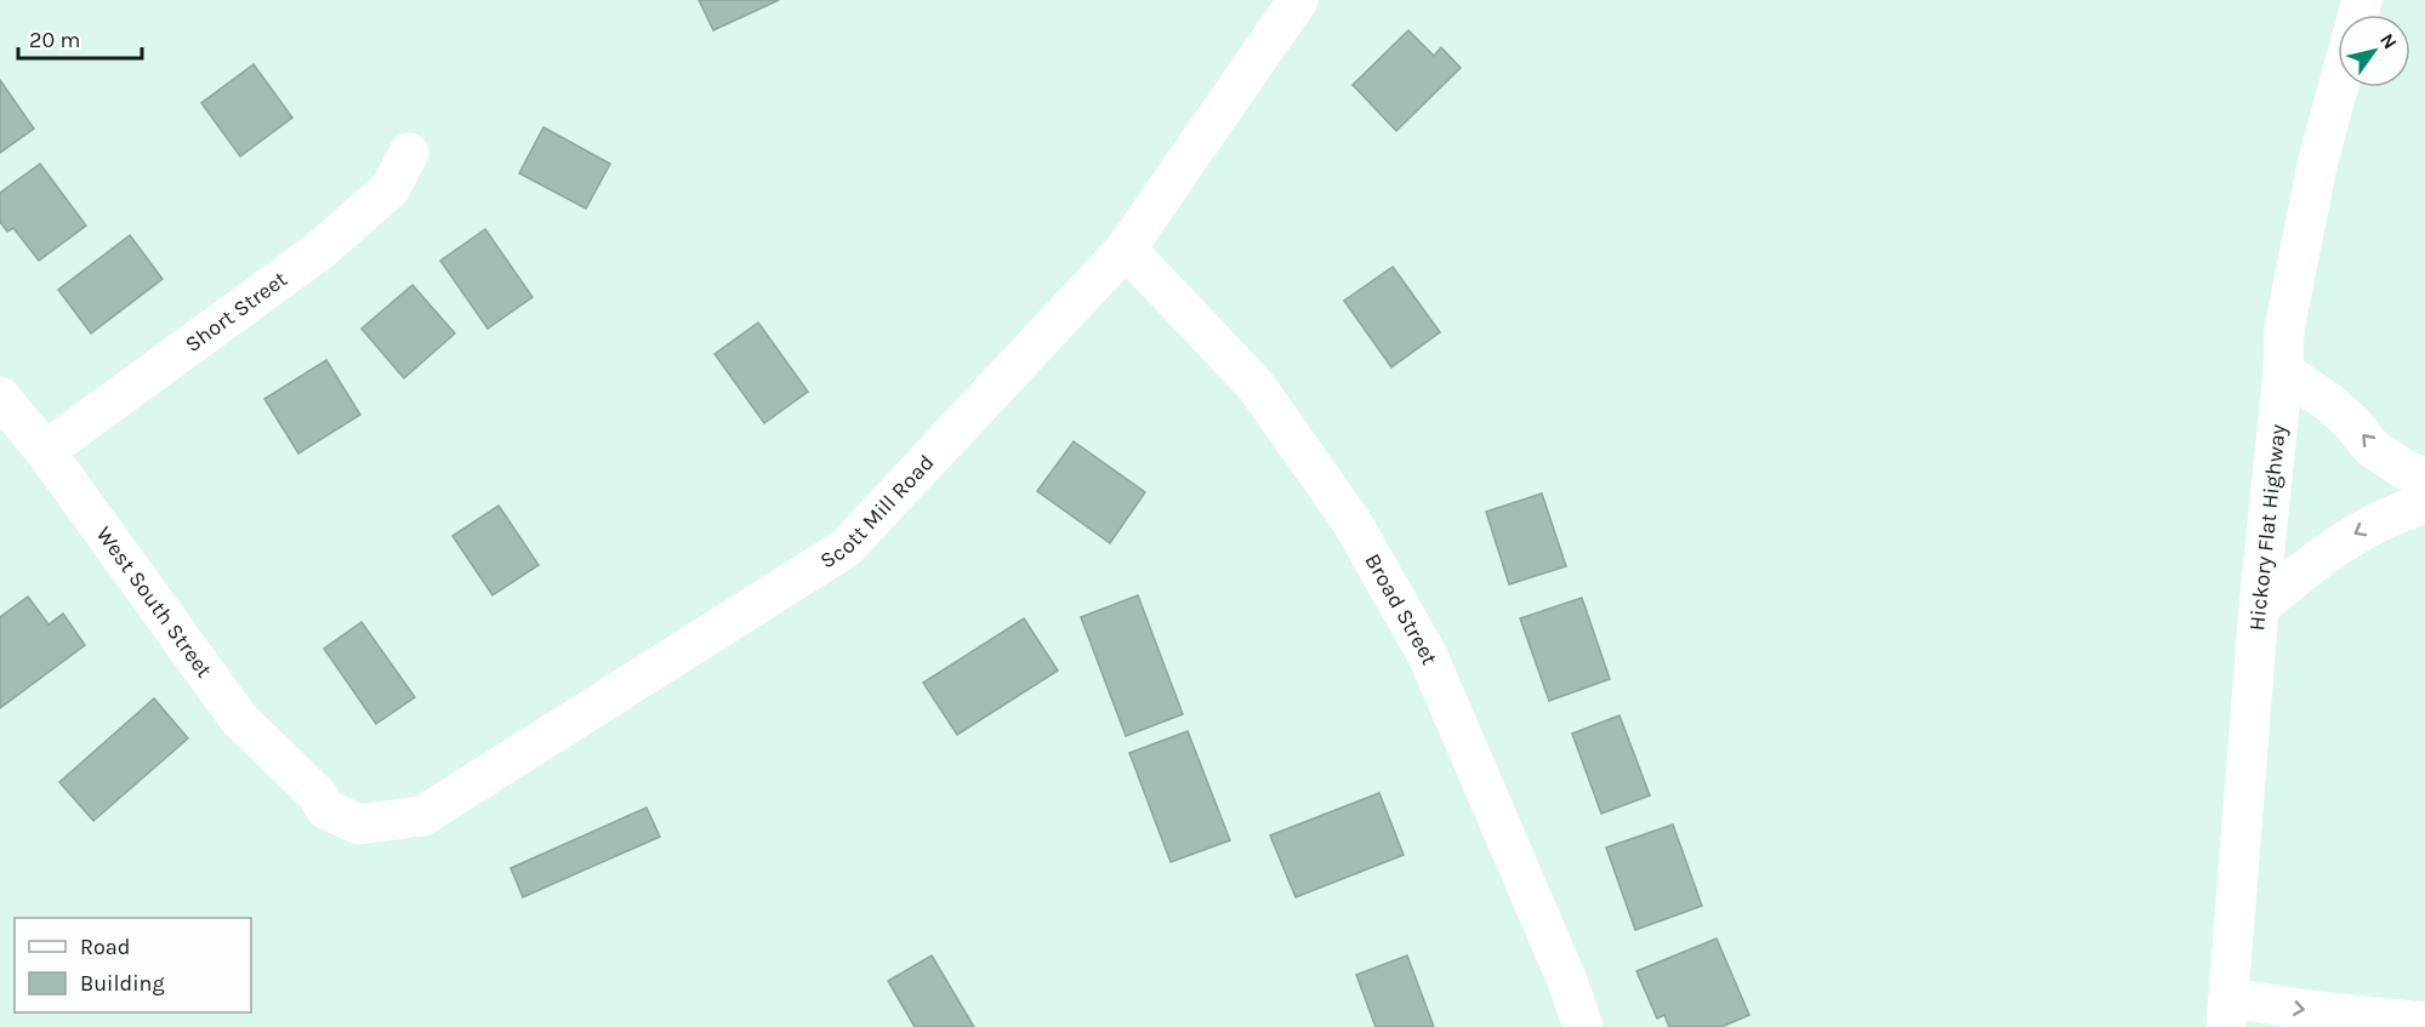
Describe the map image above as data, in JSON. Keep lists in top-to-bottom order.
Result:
{
  "streets": {
    "main road": [
      "Short Street",
      "Scott Mill Road",
      "Hickory Flat Highway",
      "West South Street",
      "Broad Street"
    ]
  },
  "crossings": [
    ["Short Street", "West South Street"],
    ["Scott Mill Road", "West South Street"],
    ["Scott Mill Road", "Broad Street"]
  ],
  "legend": ["Road", "Building"],
  "scale_bar": "20 m",
  "north": "top right"
}
